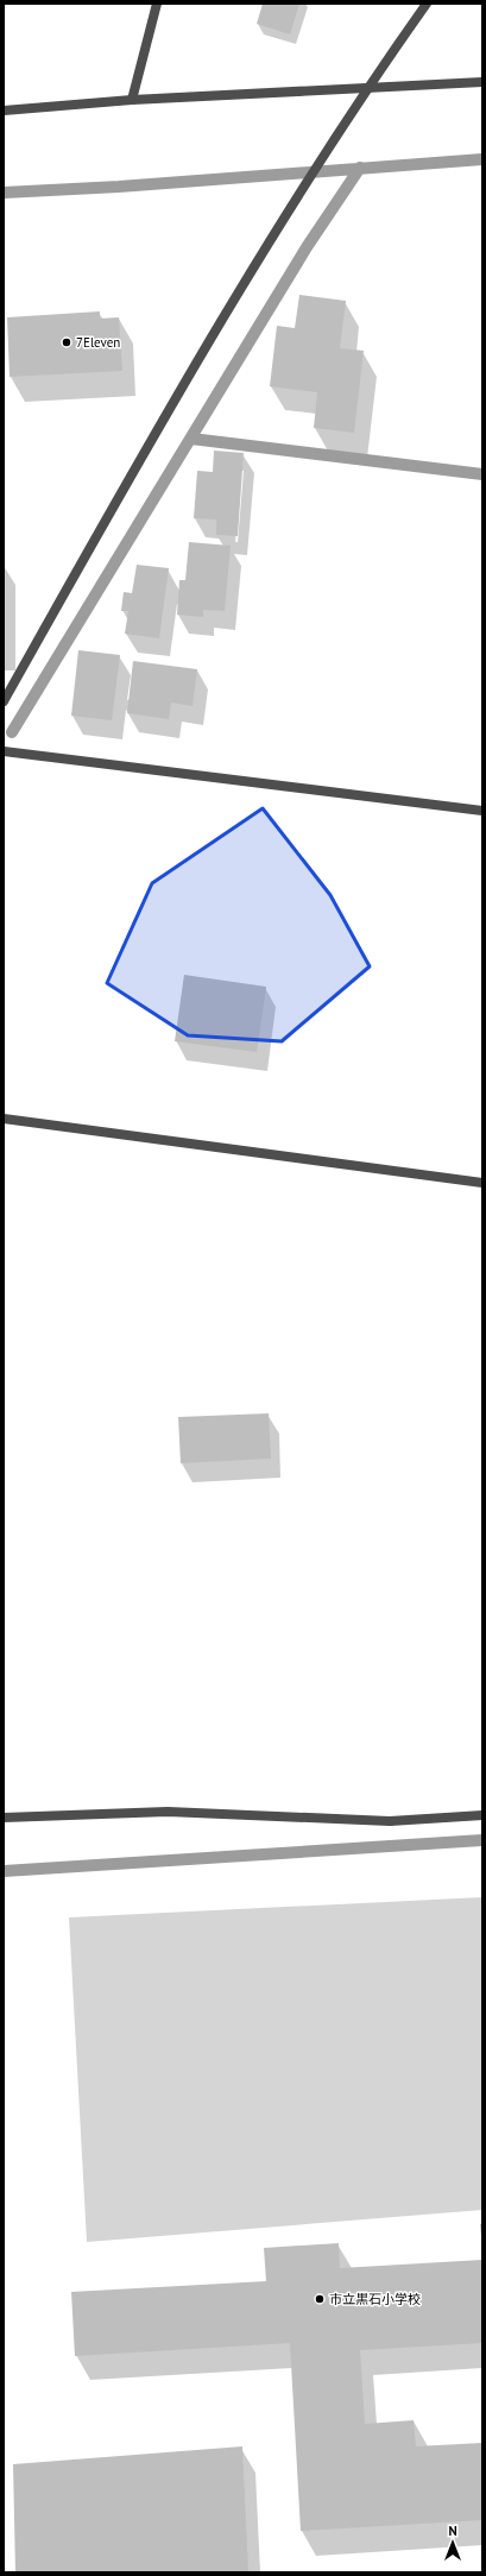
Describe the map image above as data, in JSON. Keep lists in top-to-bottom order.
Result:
{
  "places": ["7Eleven", "市立黒石小学校"],
  "north": "top"
}
